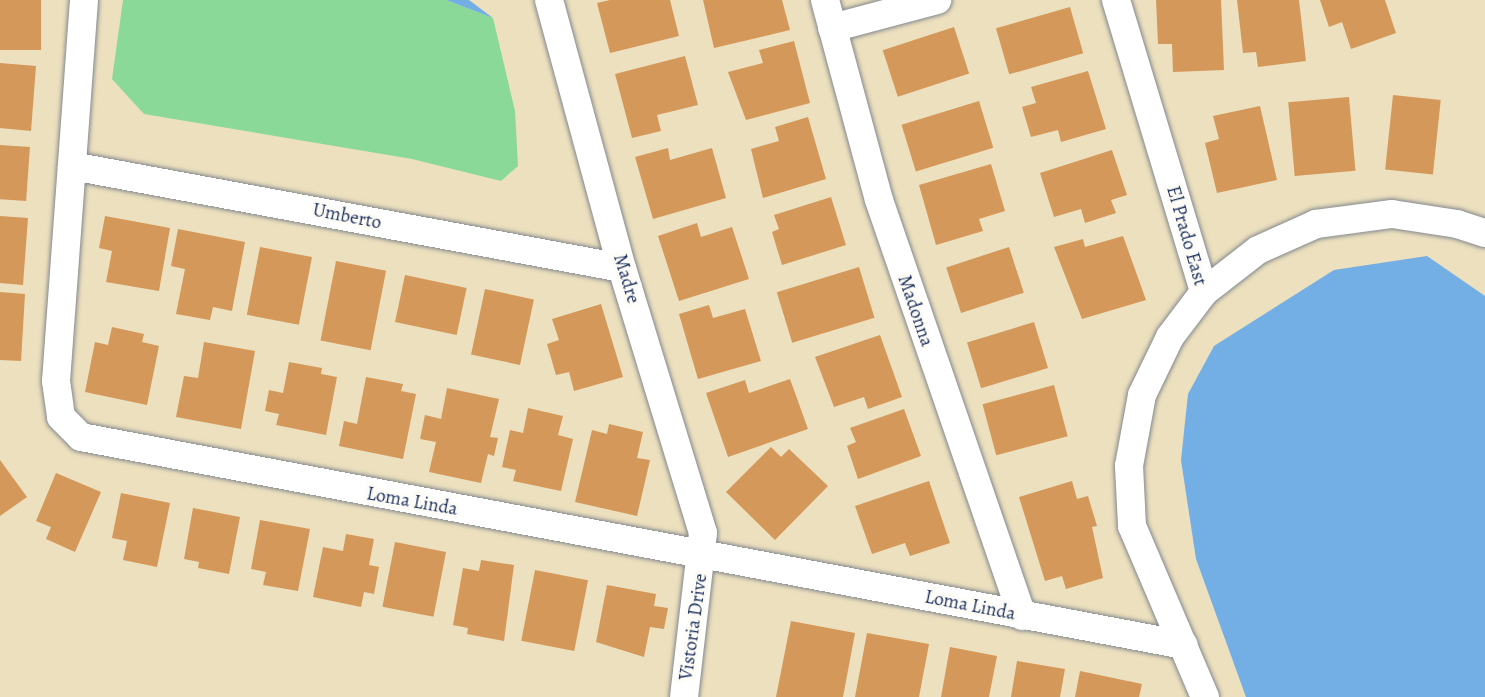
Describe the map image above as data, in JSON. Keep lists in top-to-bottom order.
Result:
{
  "streets": {
    "street": [
      "Umberto",
      "El Prado East",
      "Madre",
      "Madonna",
      "Loma Linda",
      "Vistoria Drive"
    ]
  },
  "crossings": [
    ["Umberto", "Madre"],
    ["Umberto", "Loma Linda"],
    ["El Prado East", "Loma Linda"],
    ["Madre", "Loma Linda"],
    ["Madre", "Vistoria Drive"],
    ["Madonna", "Loma Linda"],
    ["Loma Linda", "Vistoria Drive"]
  ]
}
